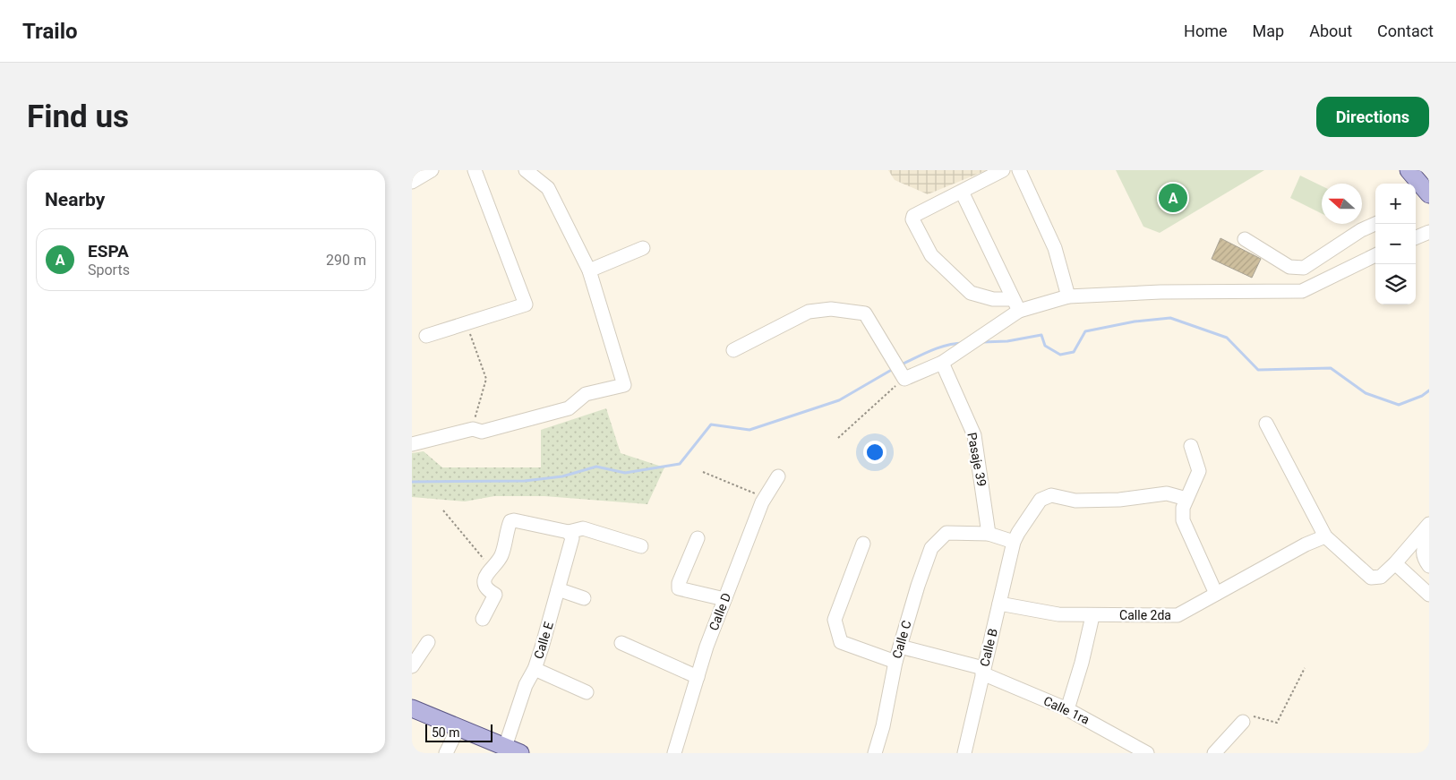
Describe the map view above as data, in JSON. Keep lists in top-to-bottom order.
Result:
{
  "streets": {
    "street": [
      "Pasaje 39",
      "Calle D",
      "Calle 2da",
      "Calle C",
      "Calle E",
      "Calle B",
      "Calle 1ra"
    ]
  },
  "crossings": [
    ["Pasaje 39", "Calle C"],
    ["Calle 2da", "Calle B"],
    ["Calle C", "Calle 1ra"],
    ["Calle B", "Calle 1ra"]
  ],
  "scale_bar": "50 m",
  "north": "left",
  "page": {
    "header": "Trailo",
    "nav": [
      "Home",
      "Map",
      "About",
      "Contact"
    ],
    "buttons": "Directions",
    "title": "Find us",
    "heading": "Nearby",
    "pins": "A",
    "map_buttons": ["+", "−"],
    "list": [
      {
        "mark": "A",
        "name": "ESPA",
        "note": "Sports",
        "value": "290 m"
      }
    ],
    "scale": "50 m"
  }
}
